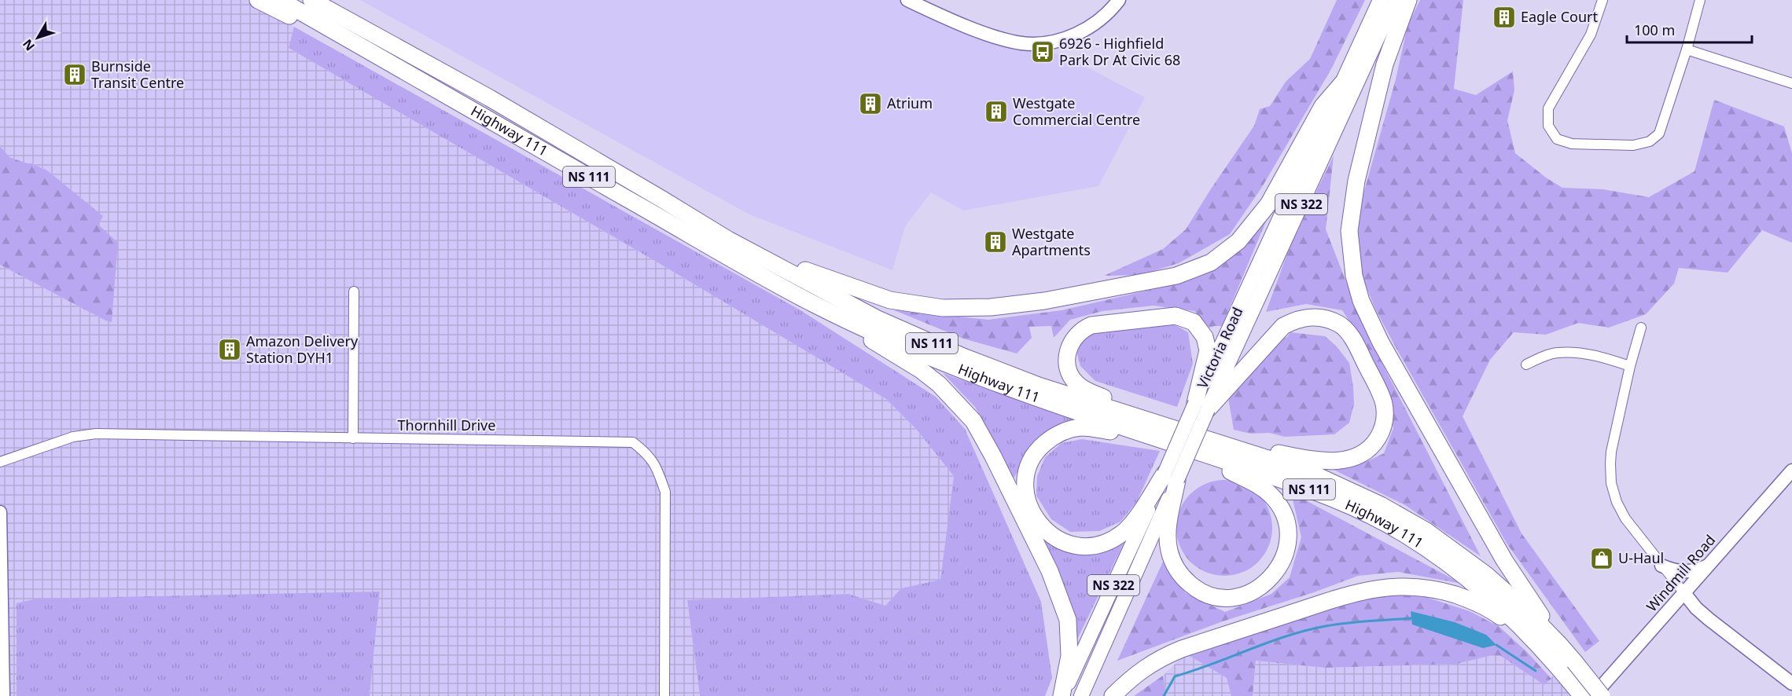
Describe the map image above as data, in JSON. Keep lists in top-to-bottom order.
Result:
{
  "streets": {
    "highway": ["Highway 111", "NS 111"],
    "main road": ["NS 322", "Victoria Road"],
    "street": ["Thornhill Drive", "Windmill Road"]
  },
  "places": {
    "building": [
      "Eagle Court",
      "Burnside Transit Centre",
      "Atrium",
      "Westgate Commercial Centre",
      "Westgate Apartments",
      "Amazon Delivery Station DYH1"
    ],
    "bus stop": ["6926 - Highfield Park Dr At Civic 68"],
    "shop": ["U-Haul"]
  },
  "scale_bar": "100 m",
  "north": "bottom left"
}
